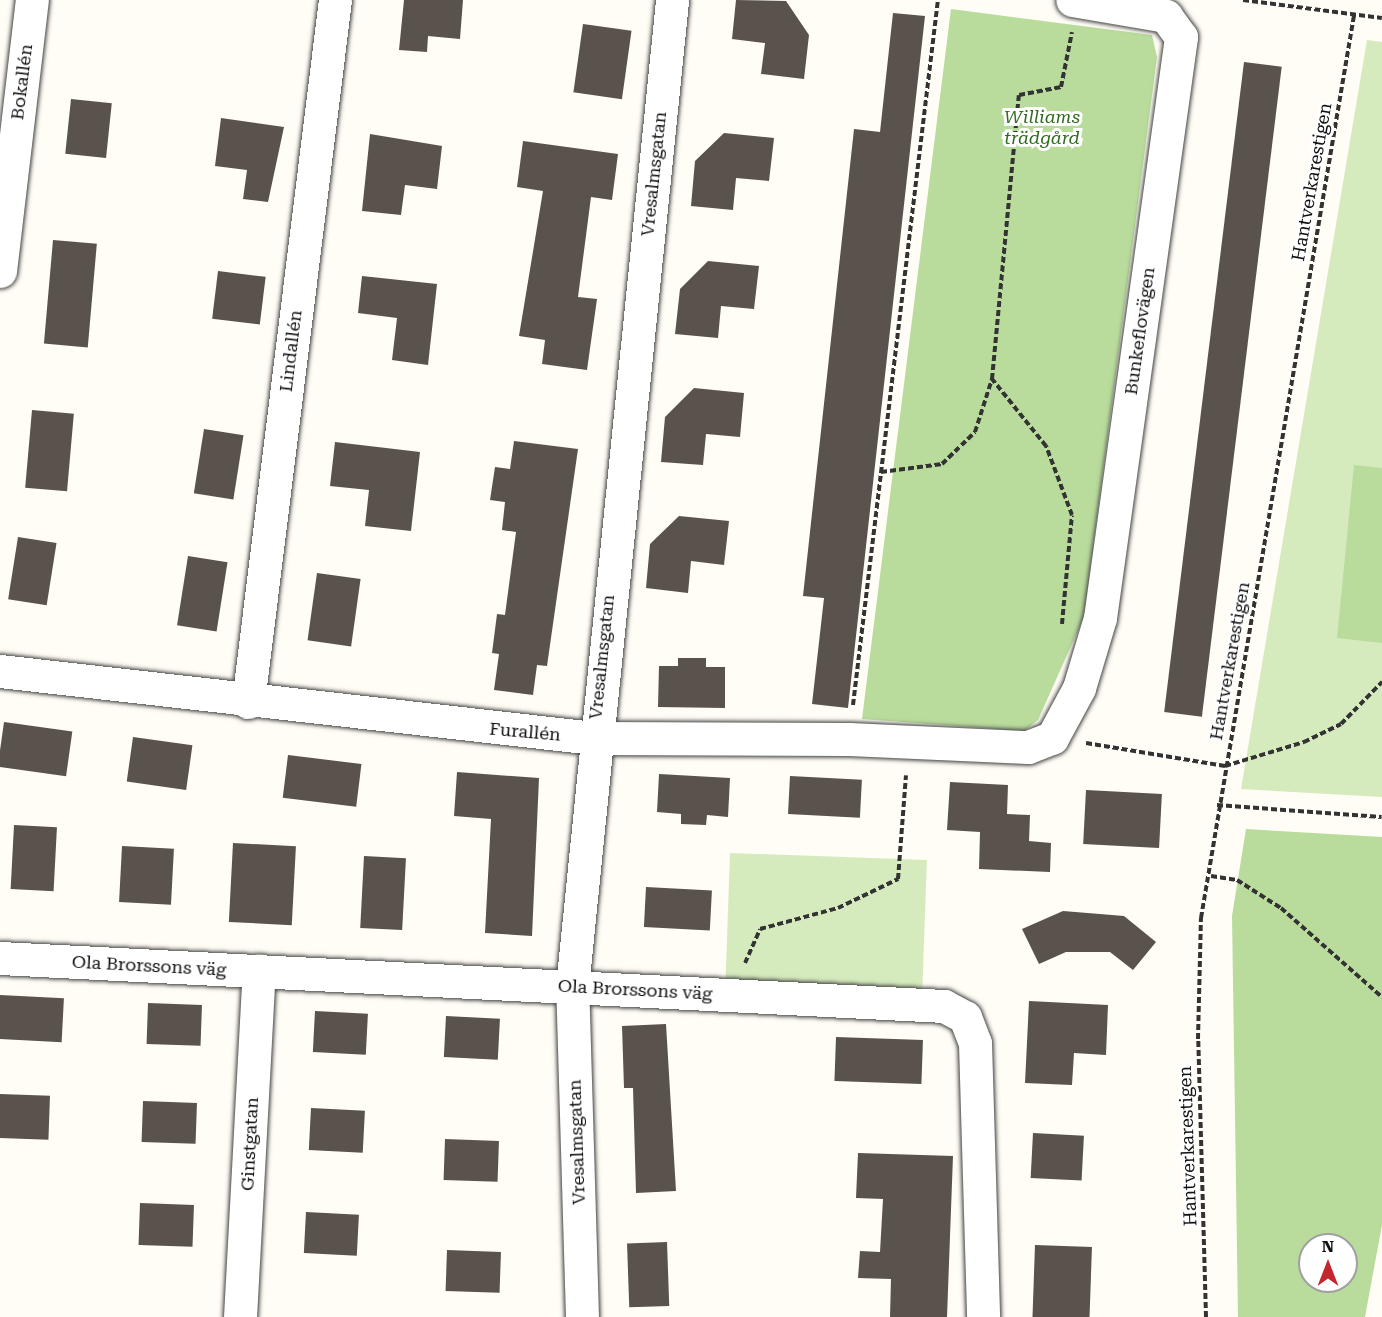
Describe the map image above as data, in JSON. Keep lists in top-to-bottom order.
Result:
{
  "streets": {
    "street": [
      "Bokallén",
      "Vresalmsgatan",
      "Bunkeflovägen",
      "Lindallén",
      "Furallén",
      "Ola Brorssons väg",
      "Ginstgatan"
    ],
    "path": ["Hantverkarestigen"]
  },
  "crossings": [
    ["Vresalmsgatan", "Furallén"],
    ["Vresalmsgatan", "Ola Brorssons väg"],
    ["Bunkeflovägen", "Furallén"],
    ["Lindallén", "Furallén"],
    ["Ola Brorssons väg", "Ginstgatan"]
  ],
  "parks": ["Williams trädgård"],
  "north": "top"
}
